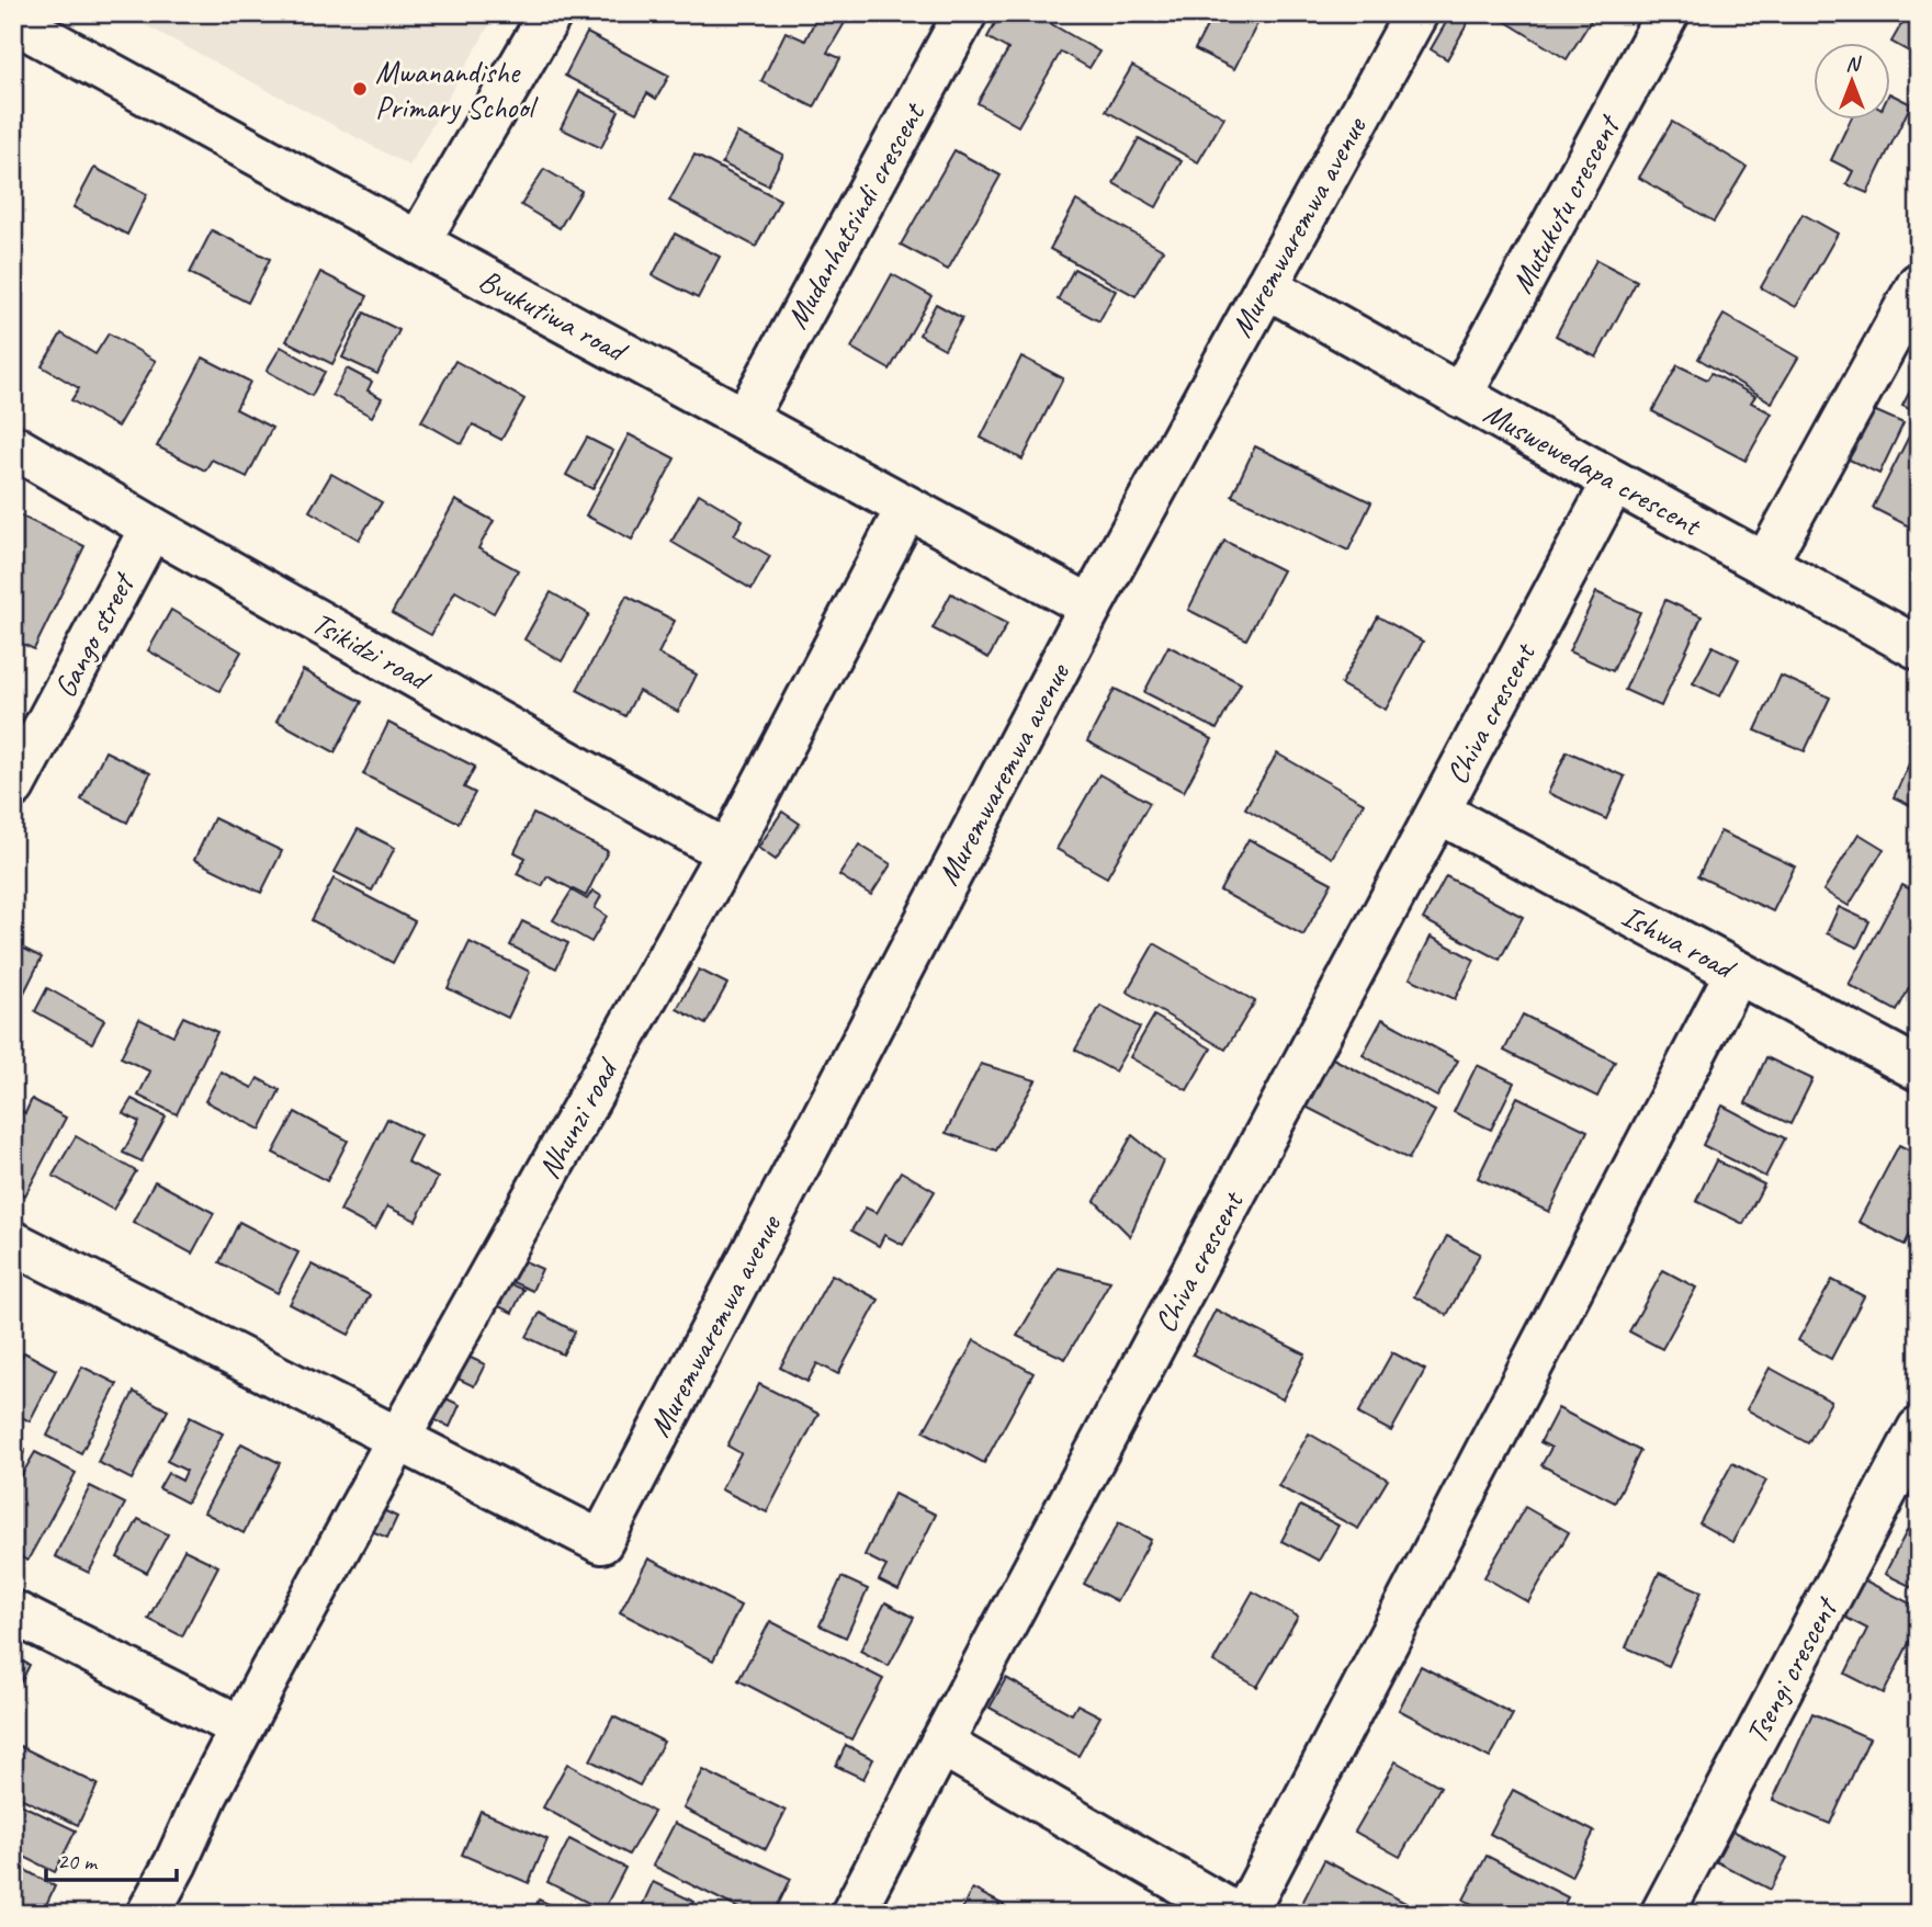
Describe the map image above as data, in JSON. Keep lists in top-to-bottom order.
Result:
{
  "streets": {
    "street": [
      "Mutukutu crescent",
      "Mudanhatsindi crescent",
      "Muremwaremwa avenue",
      "Bvukutiwa road",
      "Muswewedapa crescent",
      "Gango street",
      "Tsikidzi road",
      "Chiva crescent",
      "Ishwa road",
      "Nhunzi road",
      "Tsengi crescent"
    ]
  },
  "crossings": [
    ["Mutukutu crescent", "Muswewedapa crescent"],
    ["Mudanhatsindi crescent", "Bvukutiwa road"],
    ["Muremwaremwa avenue", "Bvukutiwa road"],
    ["Muremwaremwa avenue", "Muswewedapa crescent"],
    ["Muremwaremwa avenue", "Nhunzi road"],
    ["Bvukutiwa road", "Nhunzi road"],
    ["Muswewedapa crescent", "Chiva crescent"],
    ["Gango street", "Tsikidzi road"],
    ["Tsikidzi road", "Nhunzi road"],
    ["Chiva crescent", "Ishwa road"]
  ],
  "places": ["Mwanandishe Primary School"],
  "scale_bar": "20 m",
  "north": "top"
}
